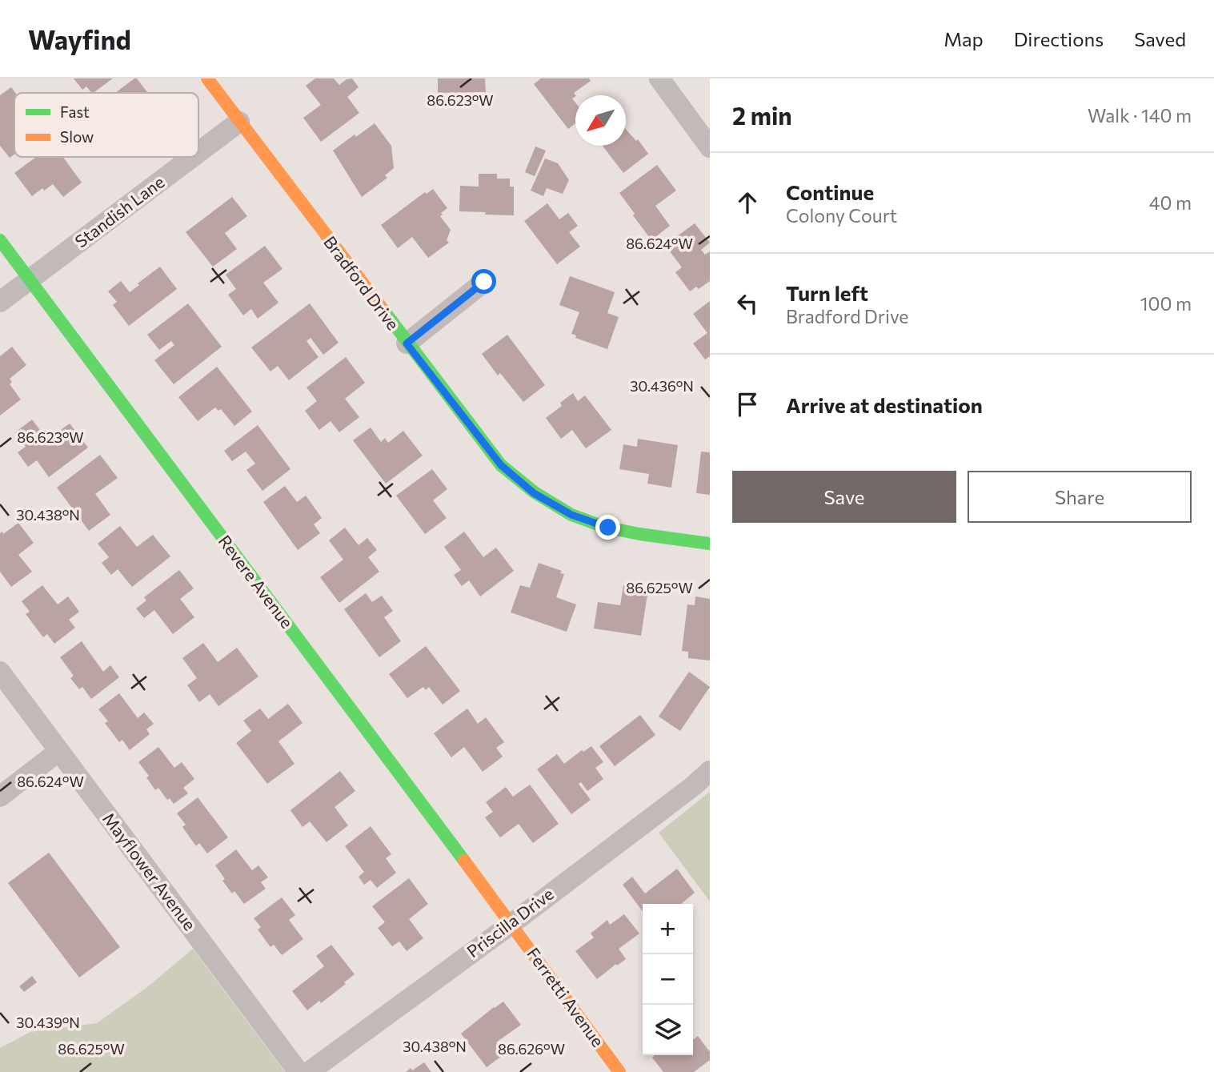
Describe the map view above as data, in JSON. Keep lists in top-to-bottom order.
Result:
{
  "streets": {
    "street": [
      "Standish Lane",
      "Bradford Drive",
      "Revere Avenue",
      "Mayflower Avenue",
      "Priscilla Drive",
      "Ferretti Avenue"
    ]
  },
  "crossings": [
    ["Standish Lane", "Bradford Drive"],
    ["Standish Lane", "Revere Avenue"],
    ["Revere Avenue", "Priscilla Drive"],
    ["Revere Avenue", "Ferretti Avenue"],
    ["Priscilla Drive", "Ferretti Avenue"]
  ],
  "legend": ["Fast", "Slow"],
  "north": "bottom left",
  "page": {
    "header": "Wayfind",
    "nav": ["Map", "Directions", "Saved"],
    "heading": ["2 min", "Walk · 140 m"],
    "list": [
      ["Continue", "Colony Court", "40 m"],
      ["Turn left", "Bradford Drive", "100 m"],
      "Arrive at destination"
    ],
    "buttons": ["Save", "Share"],
    "map_buttons": ["+", "−"]
  },
  "coordinates": [
    "86.623°W",
    "86.624°W",
    "30.436°N",
    "30.438°N",
    "86.625°W",
    "30.439°N",
    "86.626°W"
  ]
}
